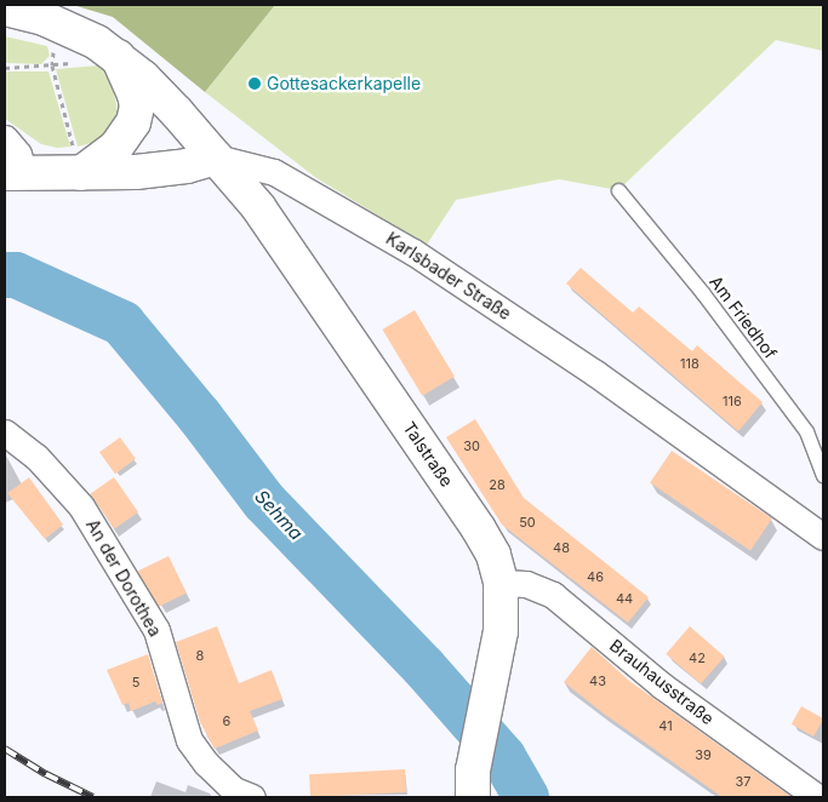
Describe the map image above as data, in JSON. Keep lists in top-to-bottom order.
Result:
{
  "streets": {
    "main road": ["Talstraße"],
    "street": ["Karlsbader Straße", "An der Dorothea", "Brauhausstraße"],
    "lane": ["Am Friedhof"]
  },
  "crossings": [
    ["Karlsbader Straße", "Talstraße"],
    ["Talstraße", "Brauhausstraße"]
  ],
  "water": ["Sehma"],
  "places": ["Gottesackerkapelle"],
  "house_numbers": [
    "118",
    "116",
    "30",
    "28",
    "50",
    "48",
    "46",
    "44",
    "8",
    "42",
    "43",
    "5",
    "6",
    "41",
    "39",
    "37"
  ]
}
